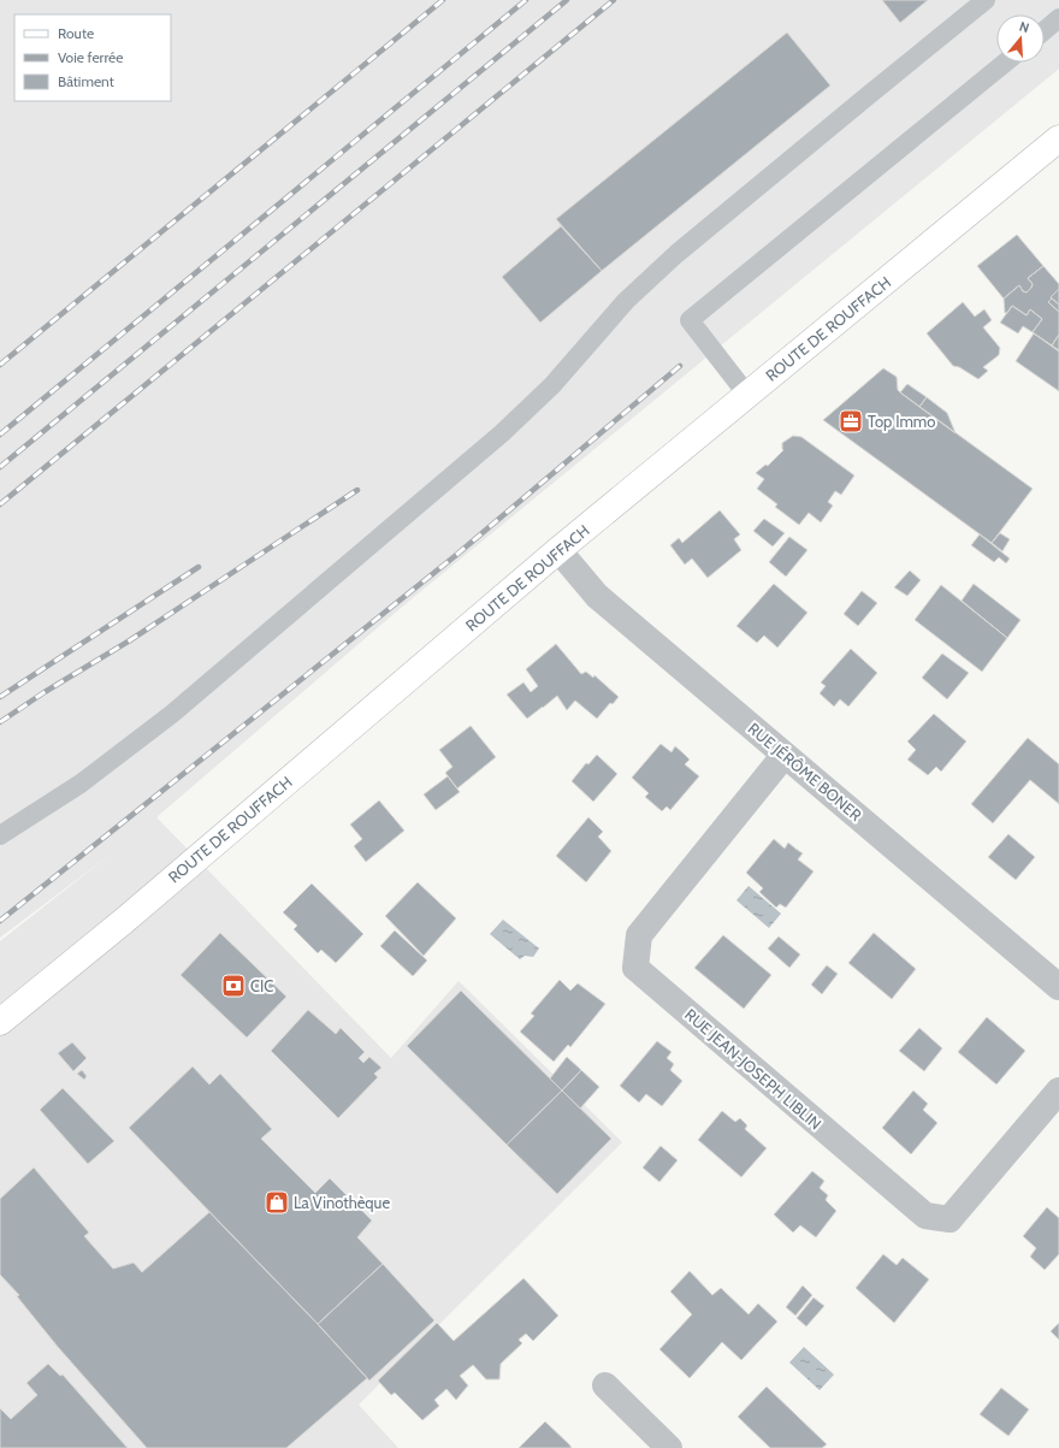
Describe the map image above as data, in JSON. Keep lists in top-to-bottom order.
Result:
{
  "streets": {
    "main road": ["ROUTE DE ROUFFACH"],
    "street": ["RUE JÉRÔME BONER", "RUE JEAN-JOSEPH LIBLIN"]
  },
  "crossings": [
    ["ROUTE DE ROUFFACH", "RUE JÉRÔME BONER"],
    ["RUE JÉRÔME BONER", "RUE JEAN-JOSEPH LIBLIN"]
  ],
  "places": {
    "office": ["Top Immo"],
    "bank": ["CIC"],
    "shop": ["La Vinothèque"]
  },
  "legend": ["Route", "Voie ferrée", "Bâtiment"],
  "north": "top"
}
